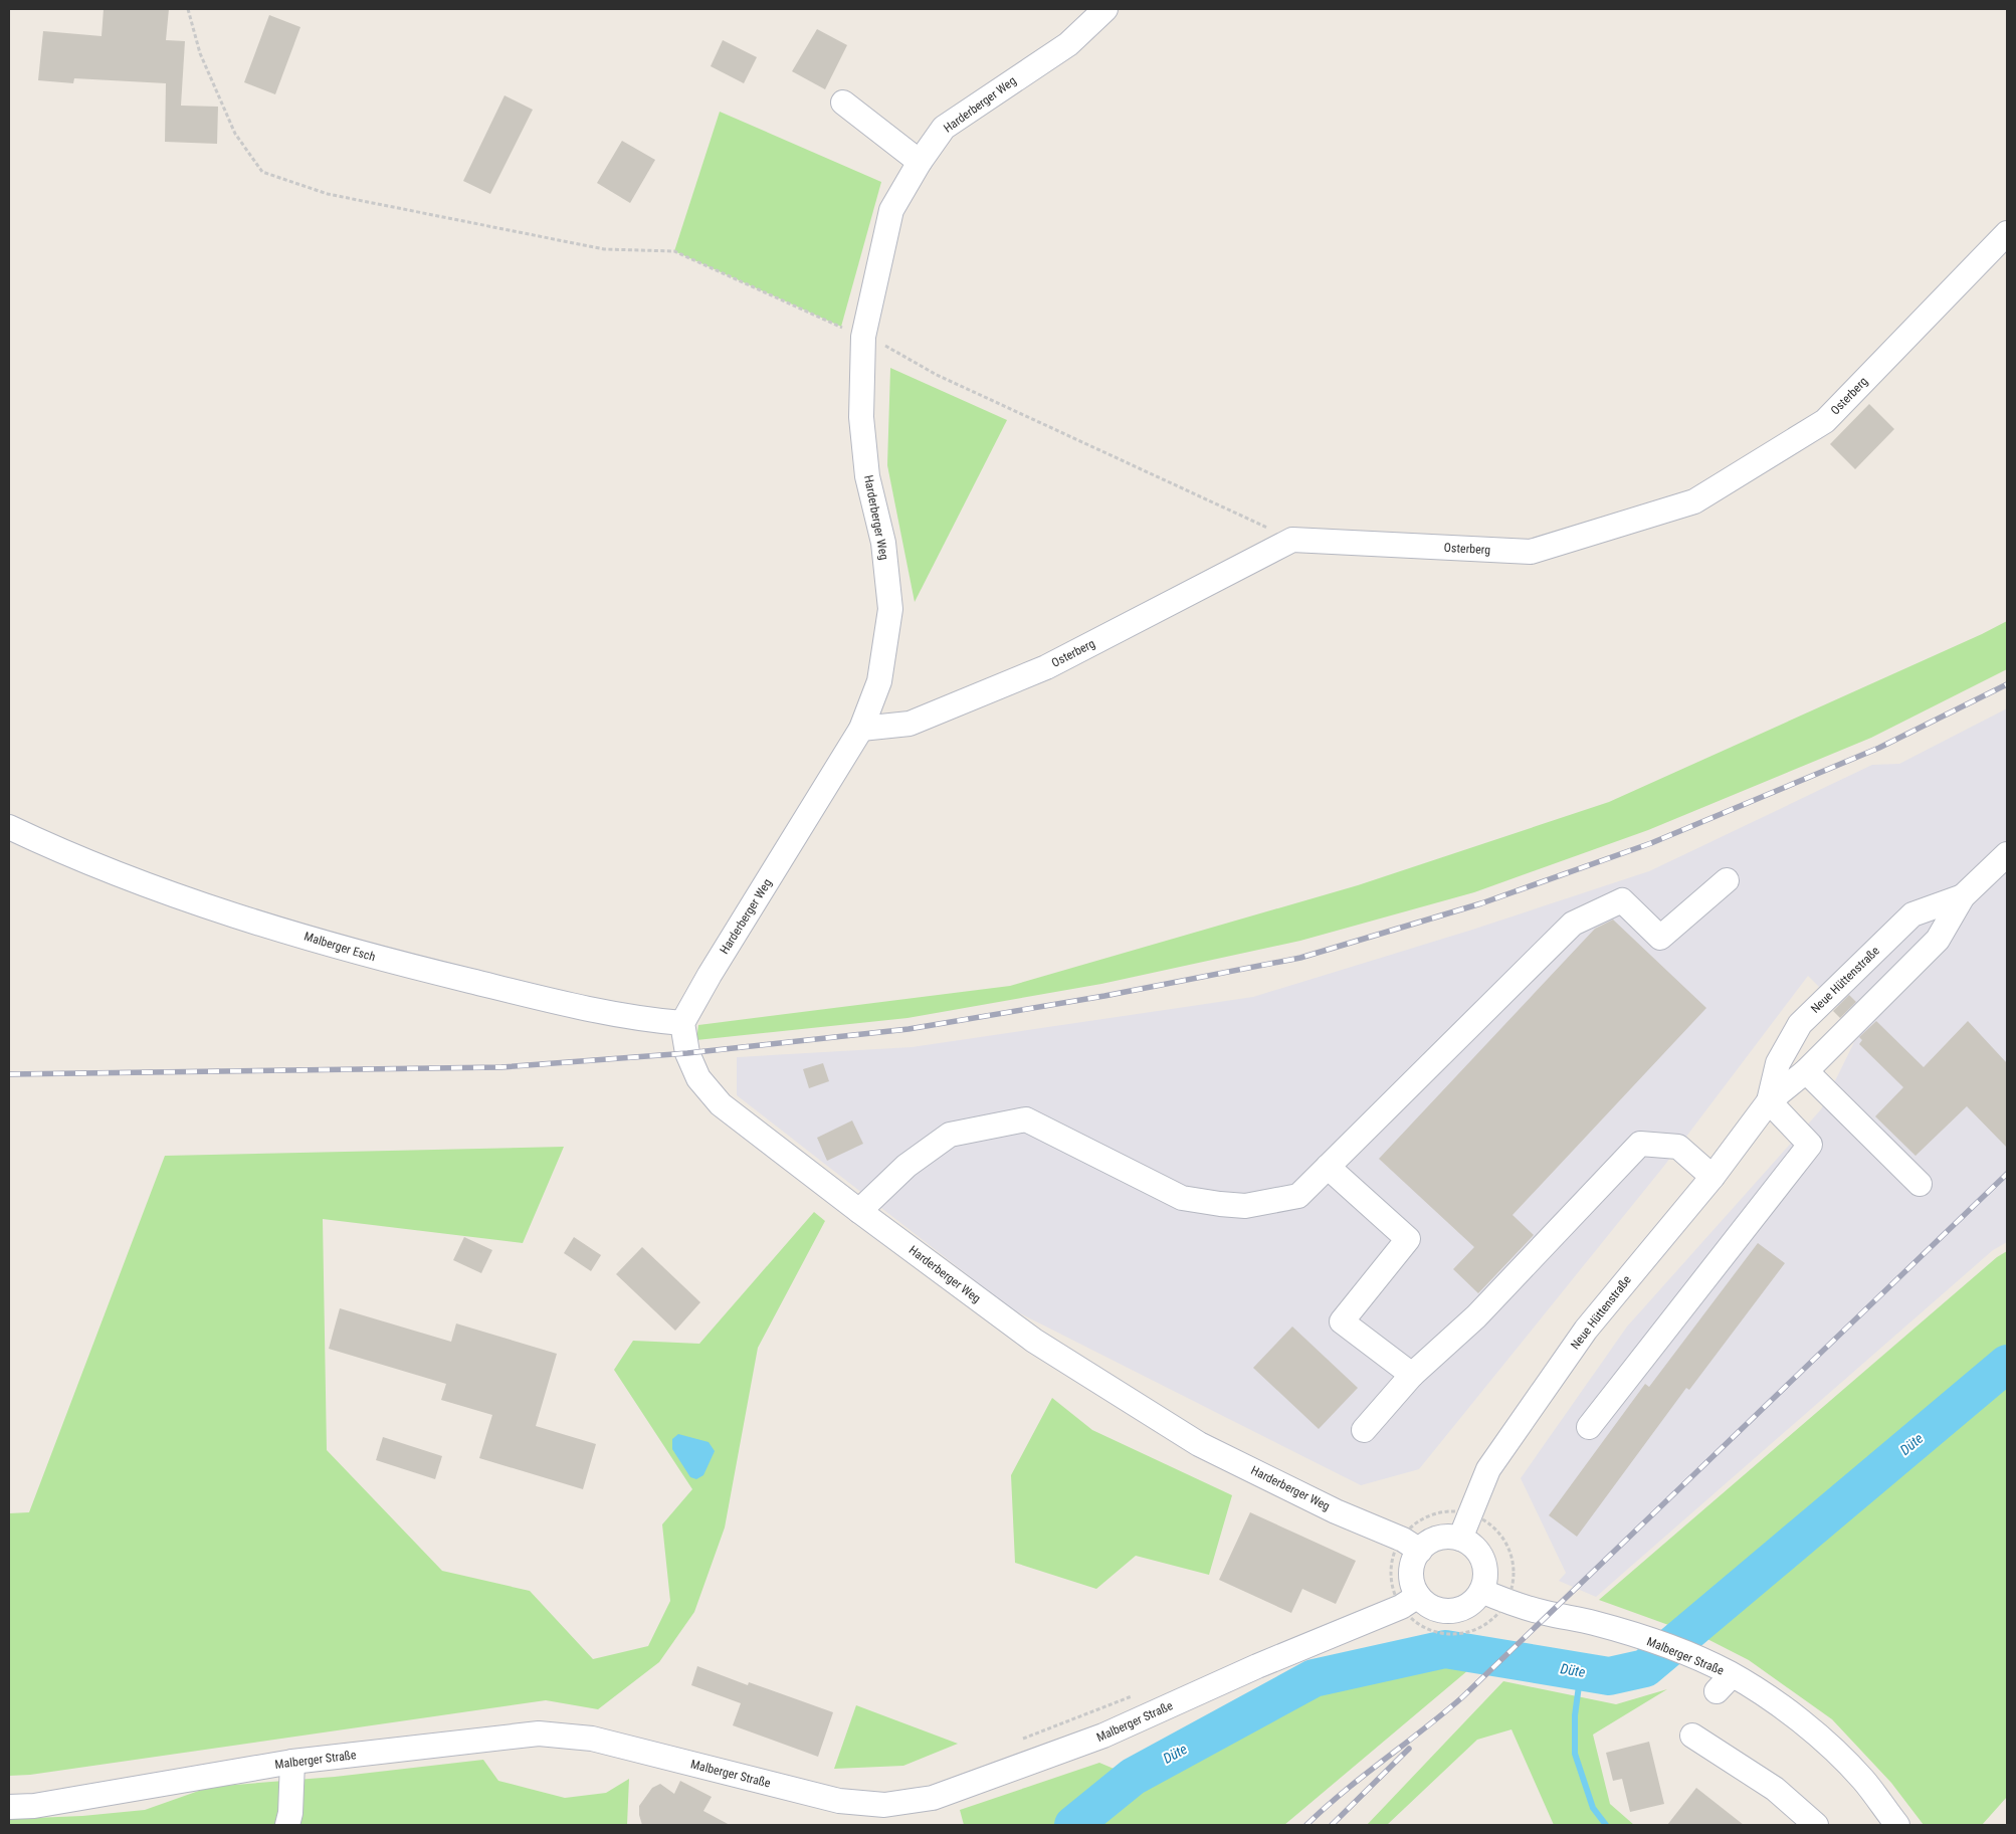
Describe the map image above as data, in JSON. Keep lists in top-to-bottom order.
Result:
{
  "streets": {
    "street": [
      "Harderberger Weg",
      "Osterberg",
      "Malberger Esch",
      "Neue Hüttenstraße",
      "Malberger Straße"
    ]
  },
  "crossings": [
    ["Harderberger Weg", "Osterberg"],
    ["Harderberger Weg", "Malberger Esch"],
    ["Harderberger Weg", "Neue Hüttenstraße"],
    ["Harderberger Weg", "Malberger Straße"],
    ["Neue Hüttenstraße", "Malberger Straße"]
  ],
  "water": ["Düte"]
}
